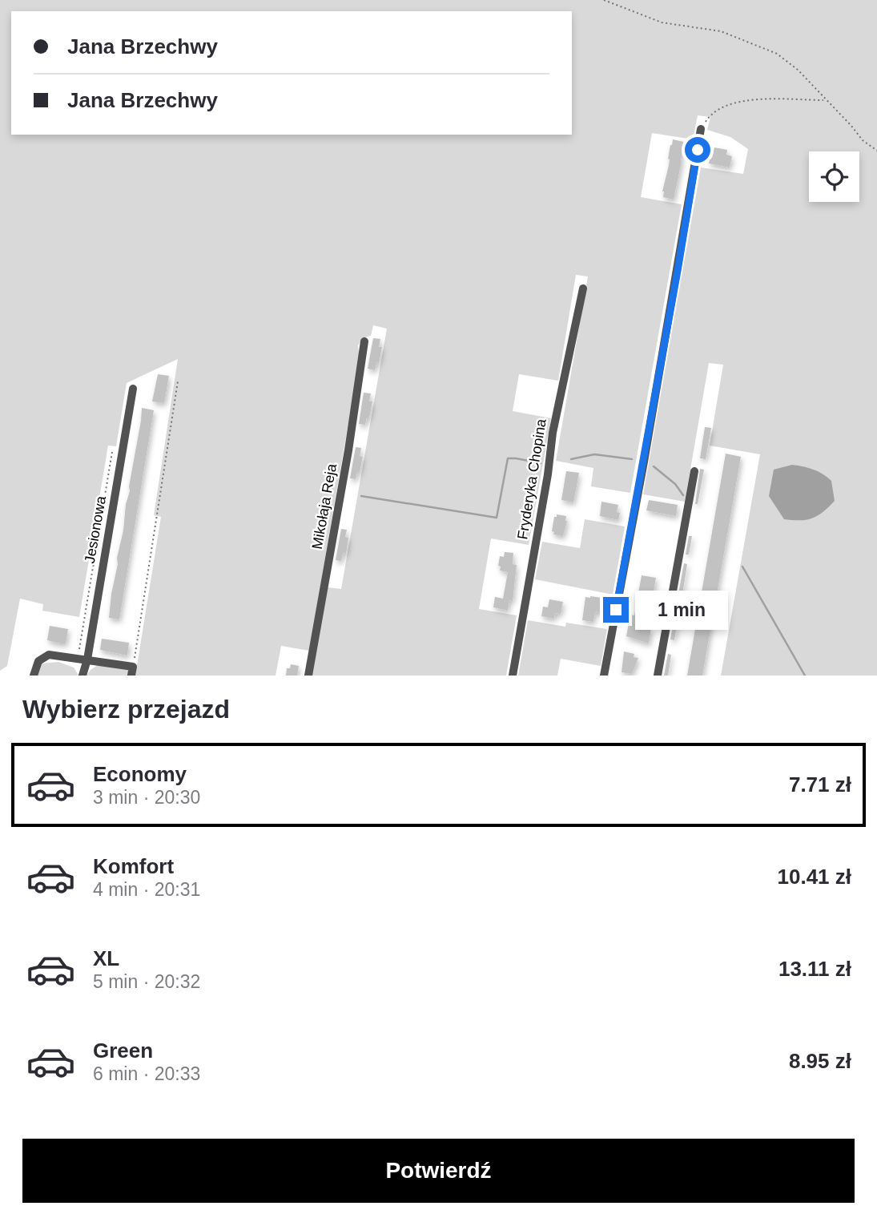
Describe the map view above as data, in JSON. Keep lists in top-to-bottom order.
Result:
{
  "streets": {
    "street": ["Fryderyka Chopina", "Mikołaja Reja", "Jesionowa"]
  },
  "page": {
    "banner": ["Jana Brzechwy", "Jana Brzechwy"],
    "bubble": "1 min",
    "heading": "Wybierz przejazd",
    "list": [
      {
        "name": "Economy",
        "note": "3 min · 20:30",
        "value": "7.71 zł"
      },
      {
        "name": "Komfort",
        "note": "4 min · 20:31",
        "value": "10.41 zł"
      },
      {
        "name": "XL",
        "note": "5 min · 20:32",
        "value": "13.11 zł"
      },
      {
        "name": "Green",
        "note": "6 min · 20:33",
        "value": "8.95 zł"
      }
    ],
    "buttons": "Potwierdź"
  }
}
